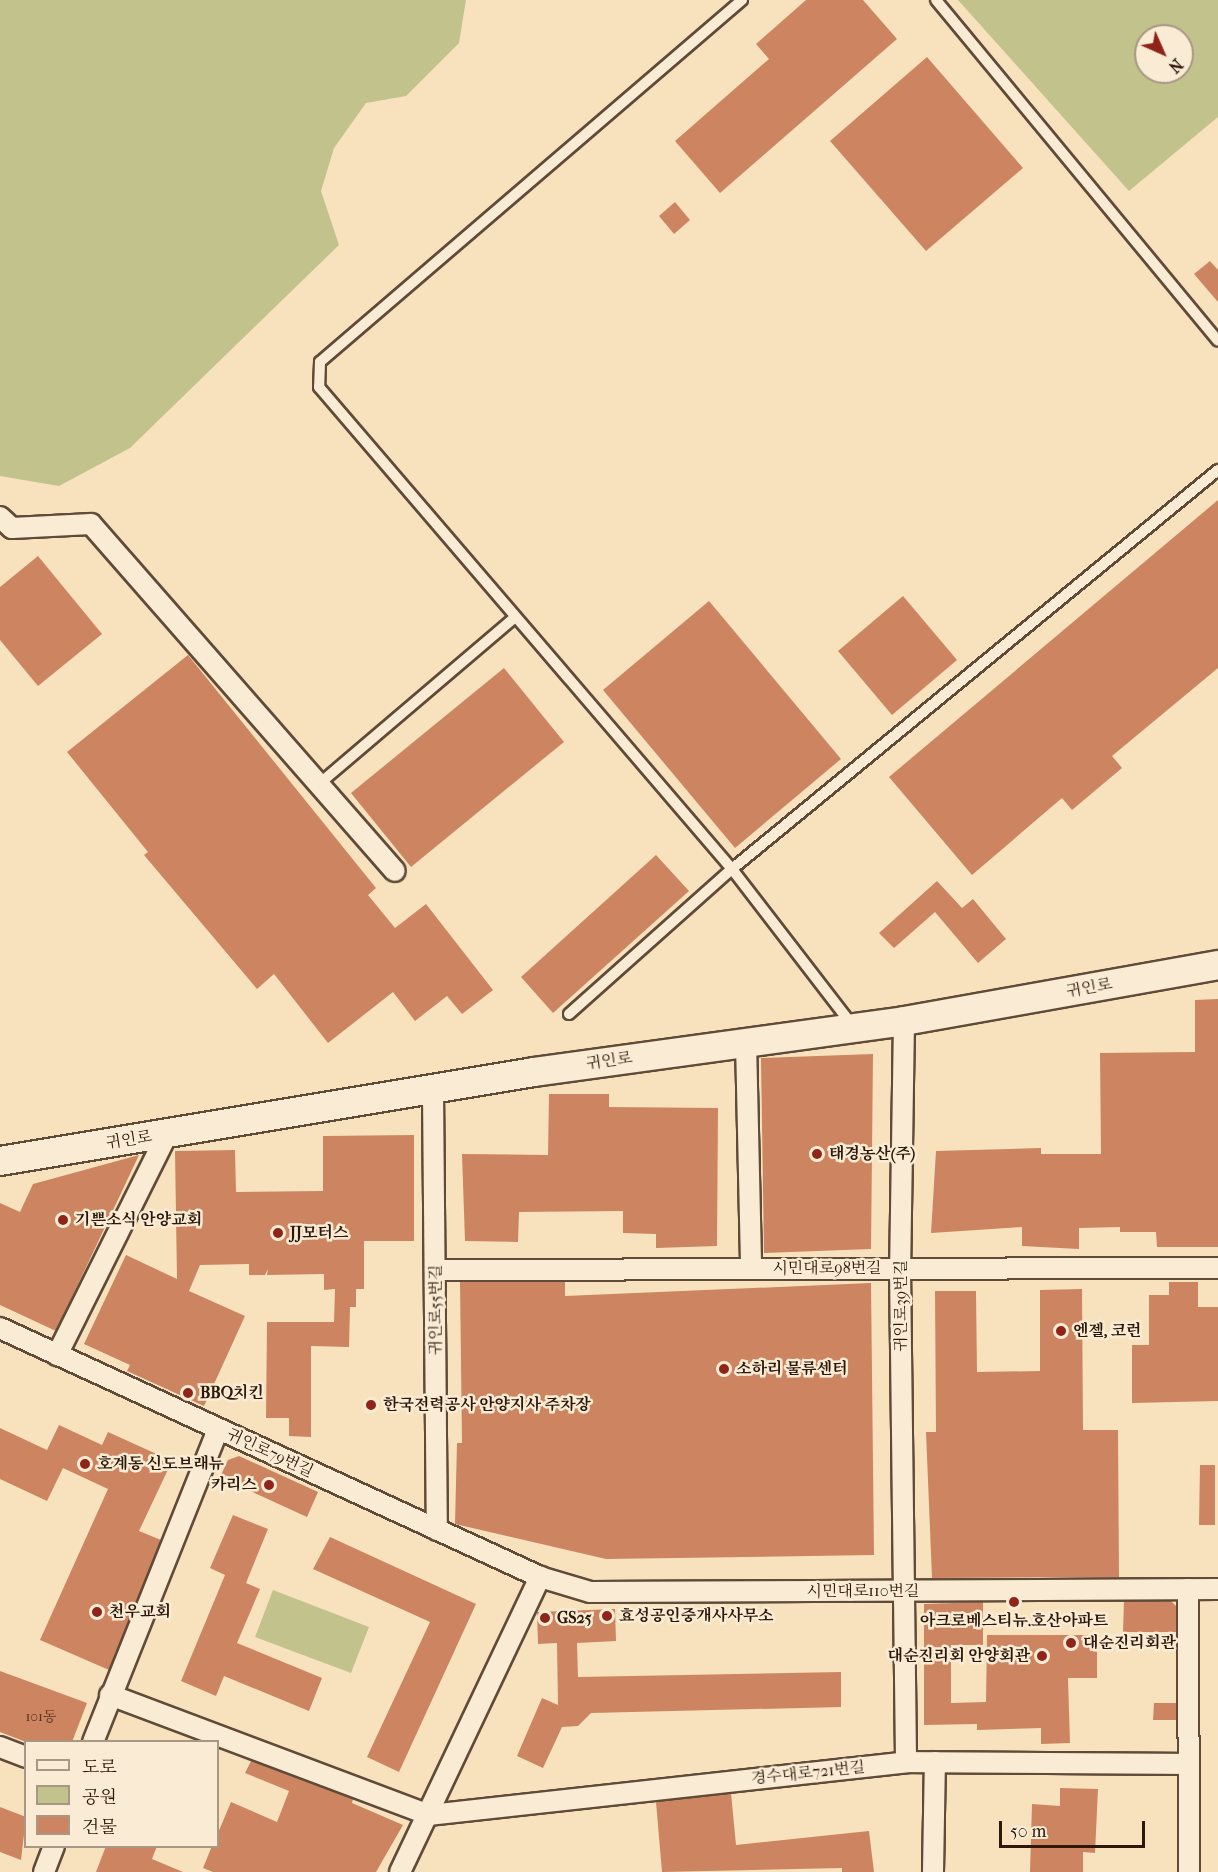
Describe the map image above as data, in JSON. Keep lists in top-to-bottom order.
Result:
{
  "streets": {
    "street": [
      "귀인로",
      "시민대로98번길",
      "귀인로39번길",
      "귀인로55번길",
      "귀인로79번길",
      "시민대로110번길",
      "경수대로721번길"
    ]
  },
  "crossings": [
    ["귀인로", "귀인로39번길"],
    ["귀인로", "귀인로55번길"],
    ["시민대로98번길", "귀인로39번길"],
    ["시민대로98번길", "귀인로55번길"],
    ["귀인로39번길", "시민대로110번길"],
    ["귀인로39번길", "경수대로721번길"],
    ["귀인로55번길", "귀인로79번길"],
    ["귀인로79번길", "시민대로110번길"]
  ],
  "places": [
    "태경농산(주)",
    "기쁜소식 안양교회",
    "JJ모터스",
    "엔젤, 코런",
    "소하리 물류센터",
    "BBQ치킨",
    "한국전력공사 안양지사 주차장",
    "호계동 신도브래뉴",
    "카리스",
    "아크로베스티뉴.호산아파트",
    "천우교회",
    "효성공인중개사사무소",
    "GS25",
    "대순진리회관",
    "대순진리회 안양회관"
  ],
  "house_numbers": ["101동"],
  "legend": ["도로", "공원", "건물"],
  "scale_bar": "50 m",
  "north": "bottom right"
}
